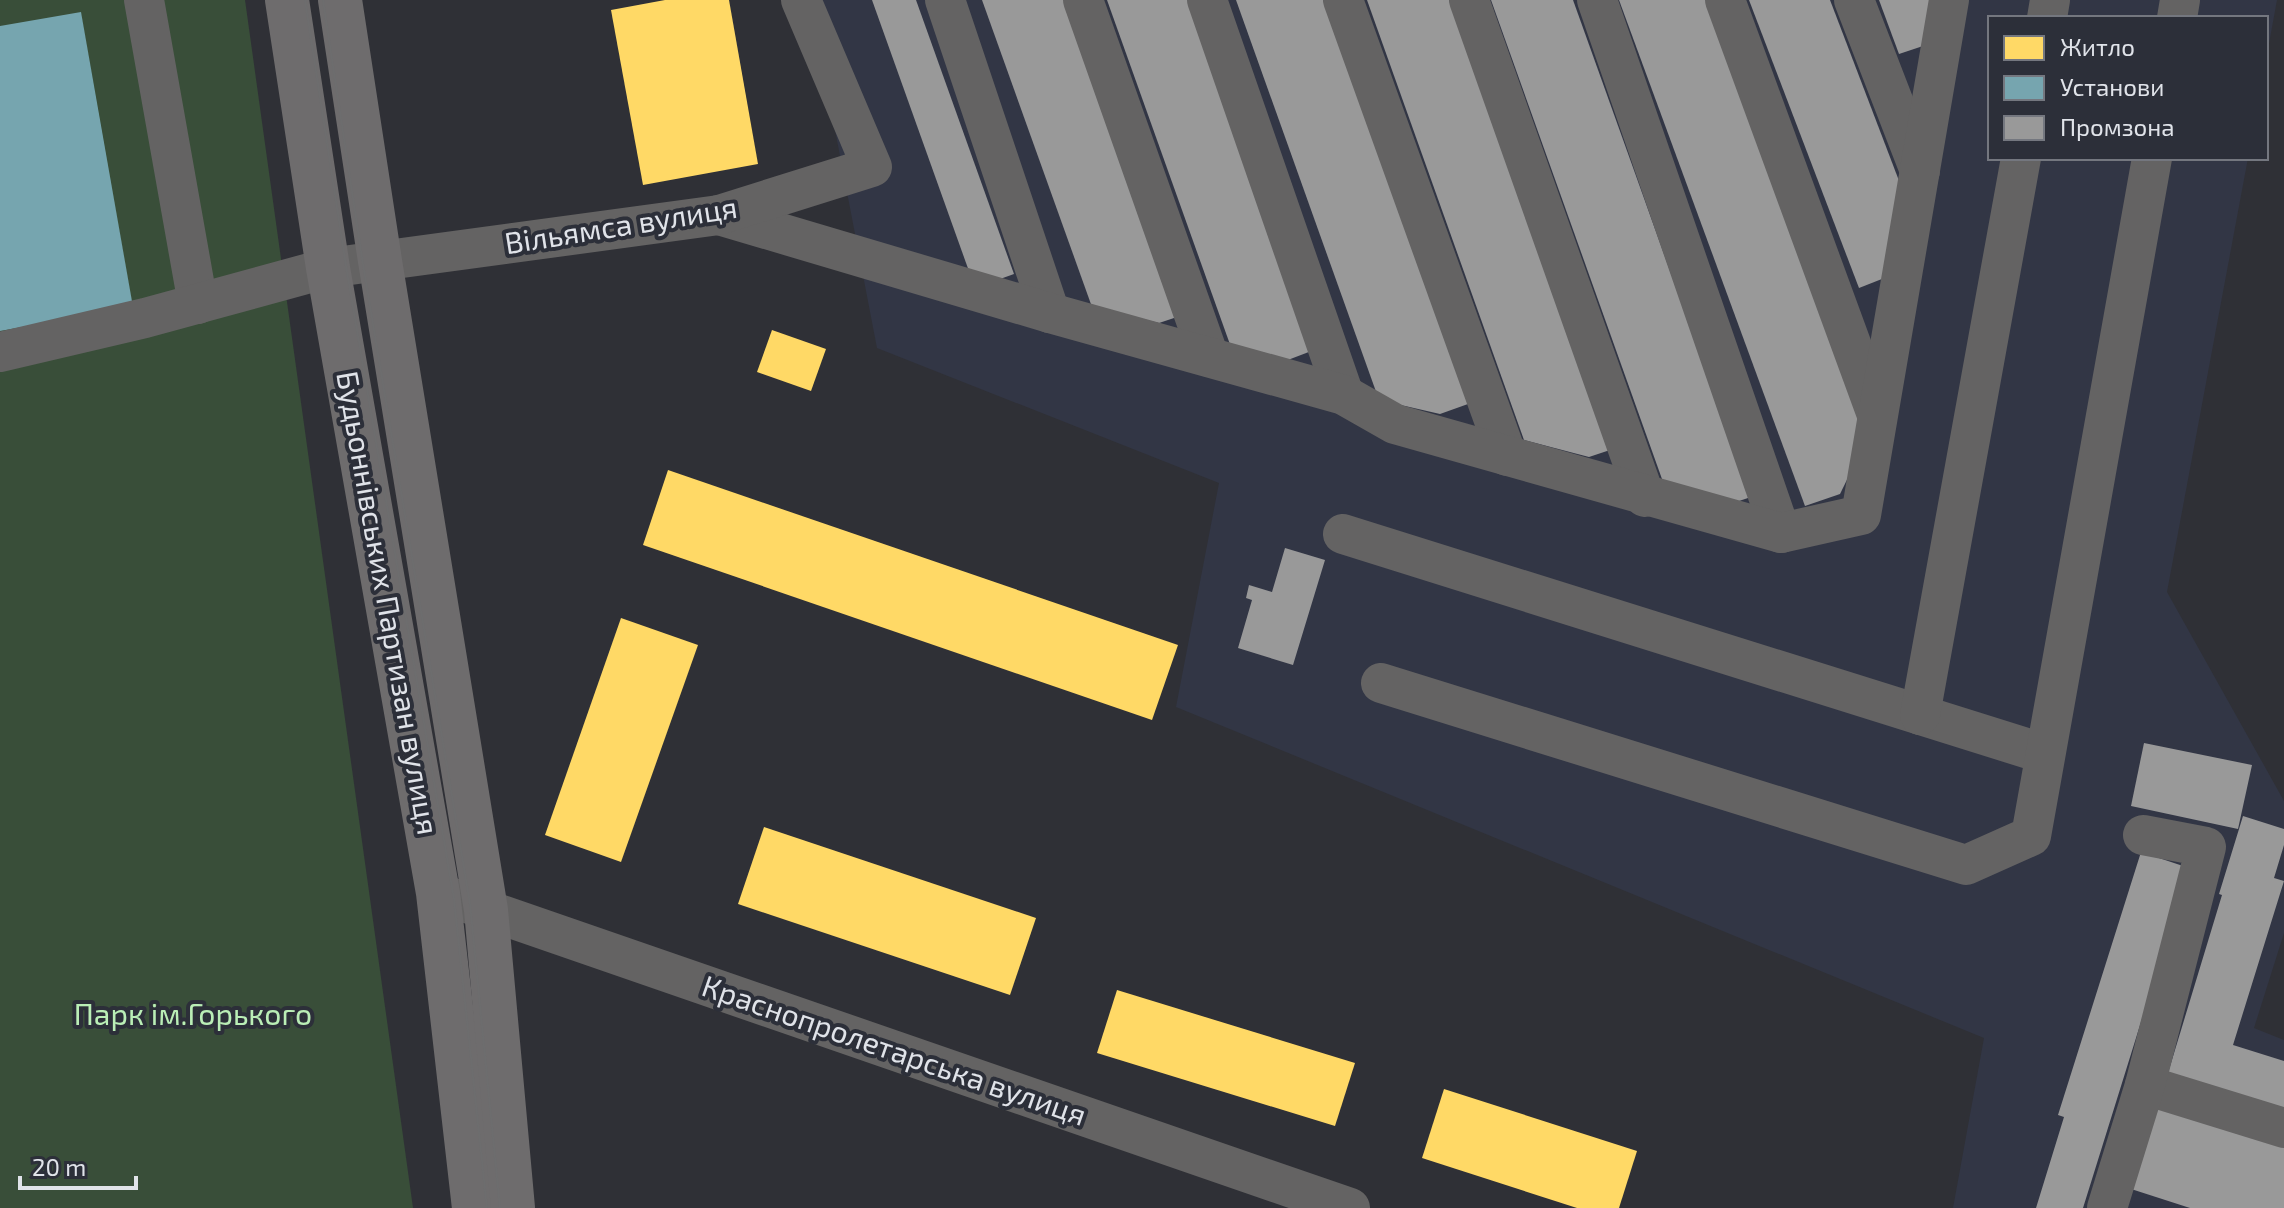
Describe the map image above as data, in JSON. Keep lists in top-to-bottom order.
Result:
{
  "streets": {
    "main road": ["Будьоннівських Партизан вулиця"],
    "street": ["Вільямса вулиця", "Краснопролетарська вулиця"]
  },
  "crossings": [
    ["Вільямса вулиця", "Будьоннівських Партизан вулиця"],
    ["Будьоннівських Партизан вулиця", "Краснопролетарська вулиця"]
  ],
  "parks": ["Парк iм.Горького"],
  "legend": ["Житло", "Установи", "Промзона"],
  "scale_bar": "20 m"
}
